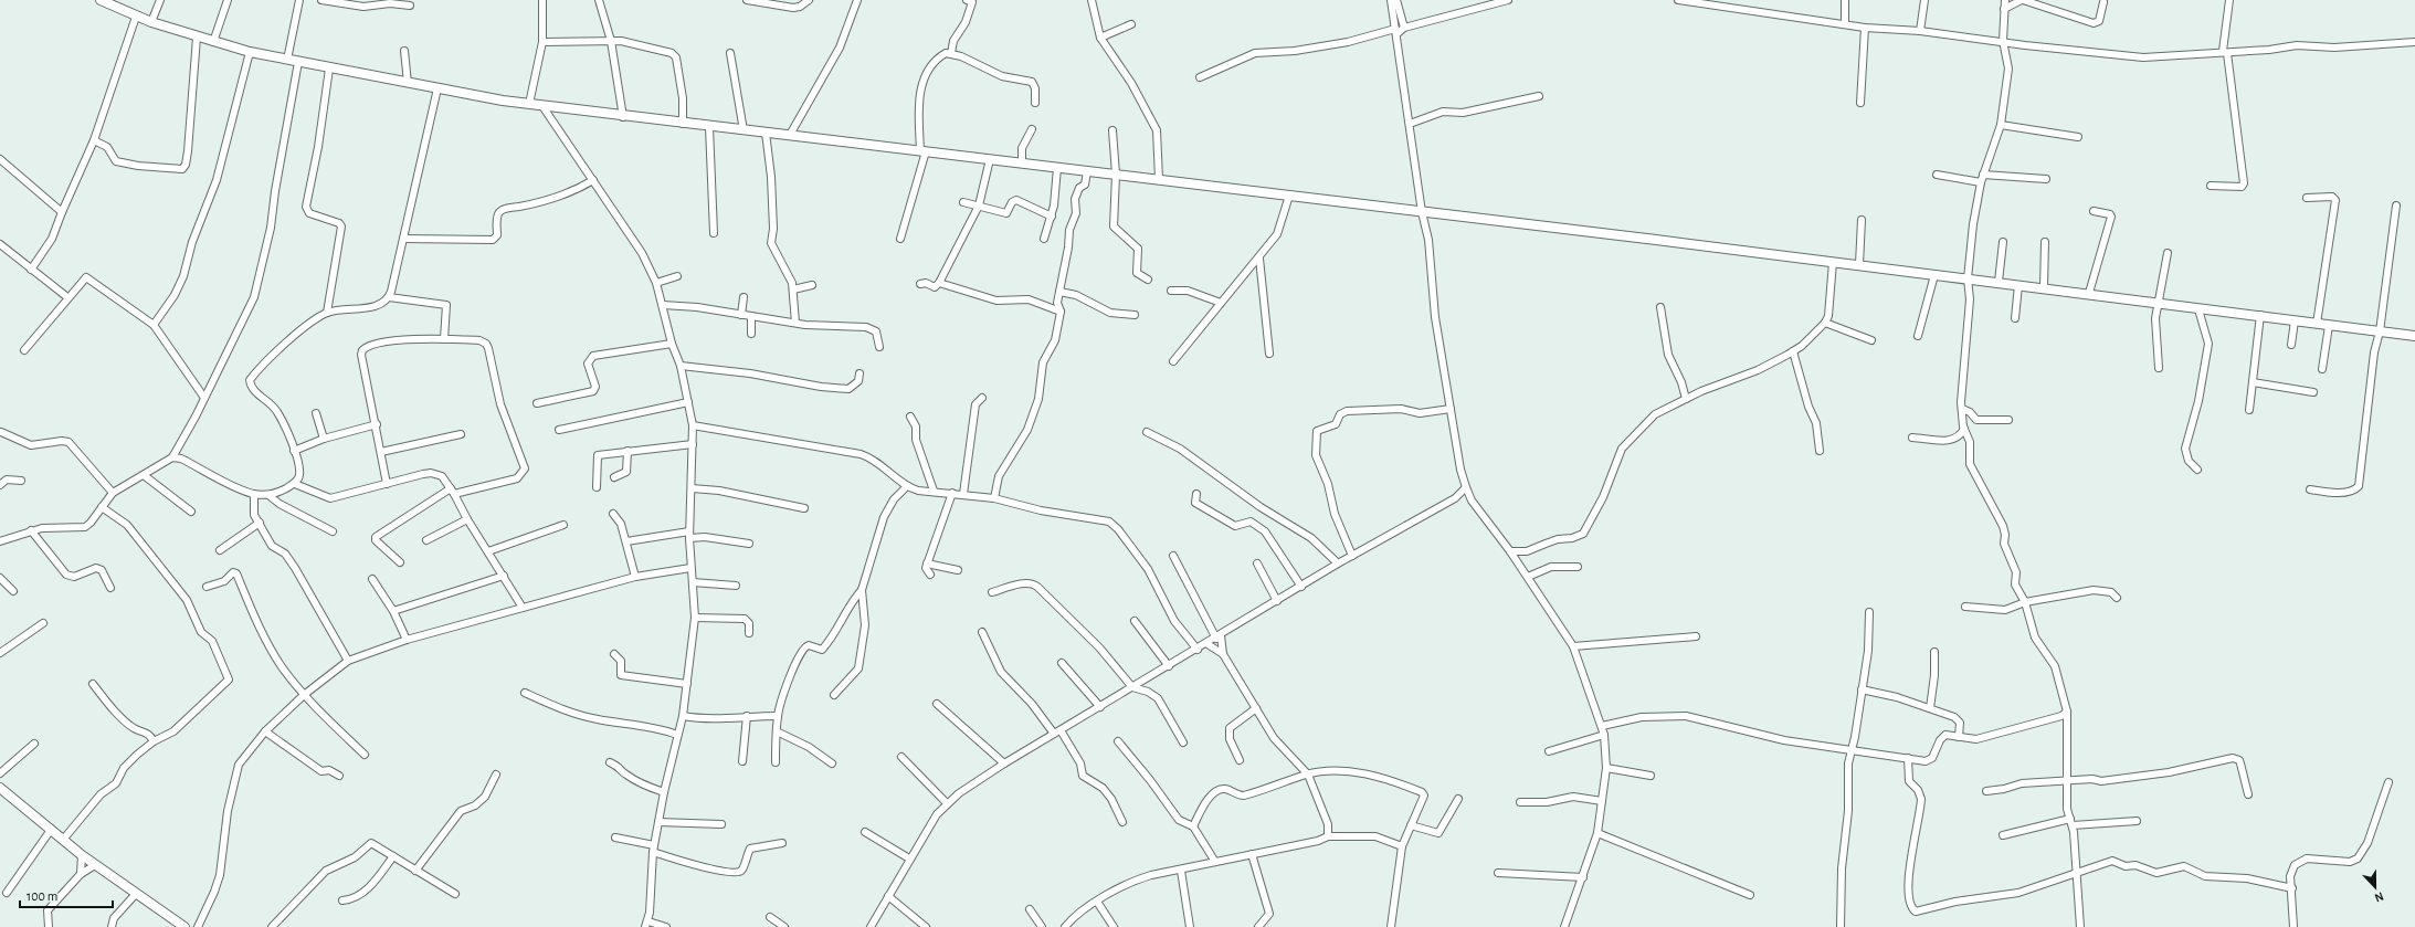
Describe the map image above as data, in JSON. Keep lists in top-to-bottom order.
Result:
{
  "scale_bar": "100 m",
  "north": "bottom"
}
